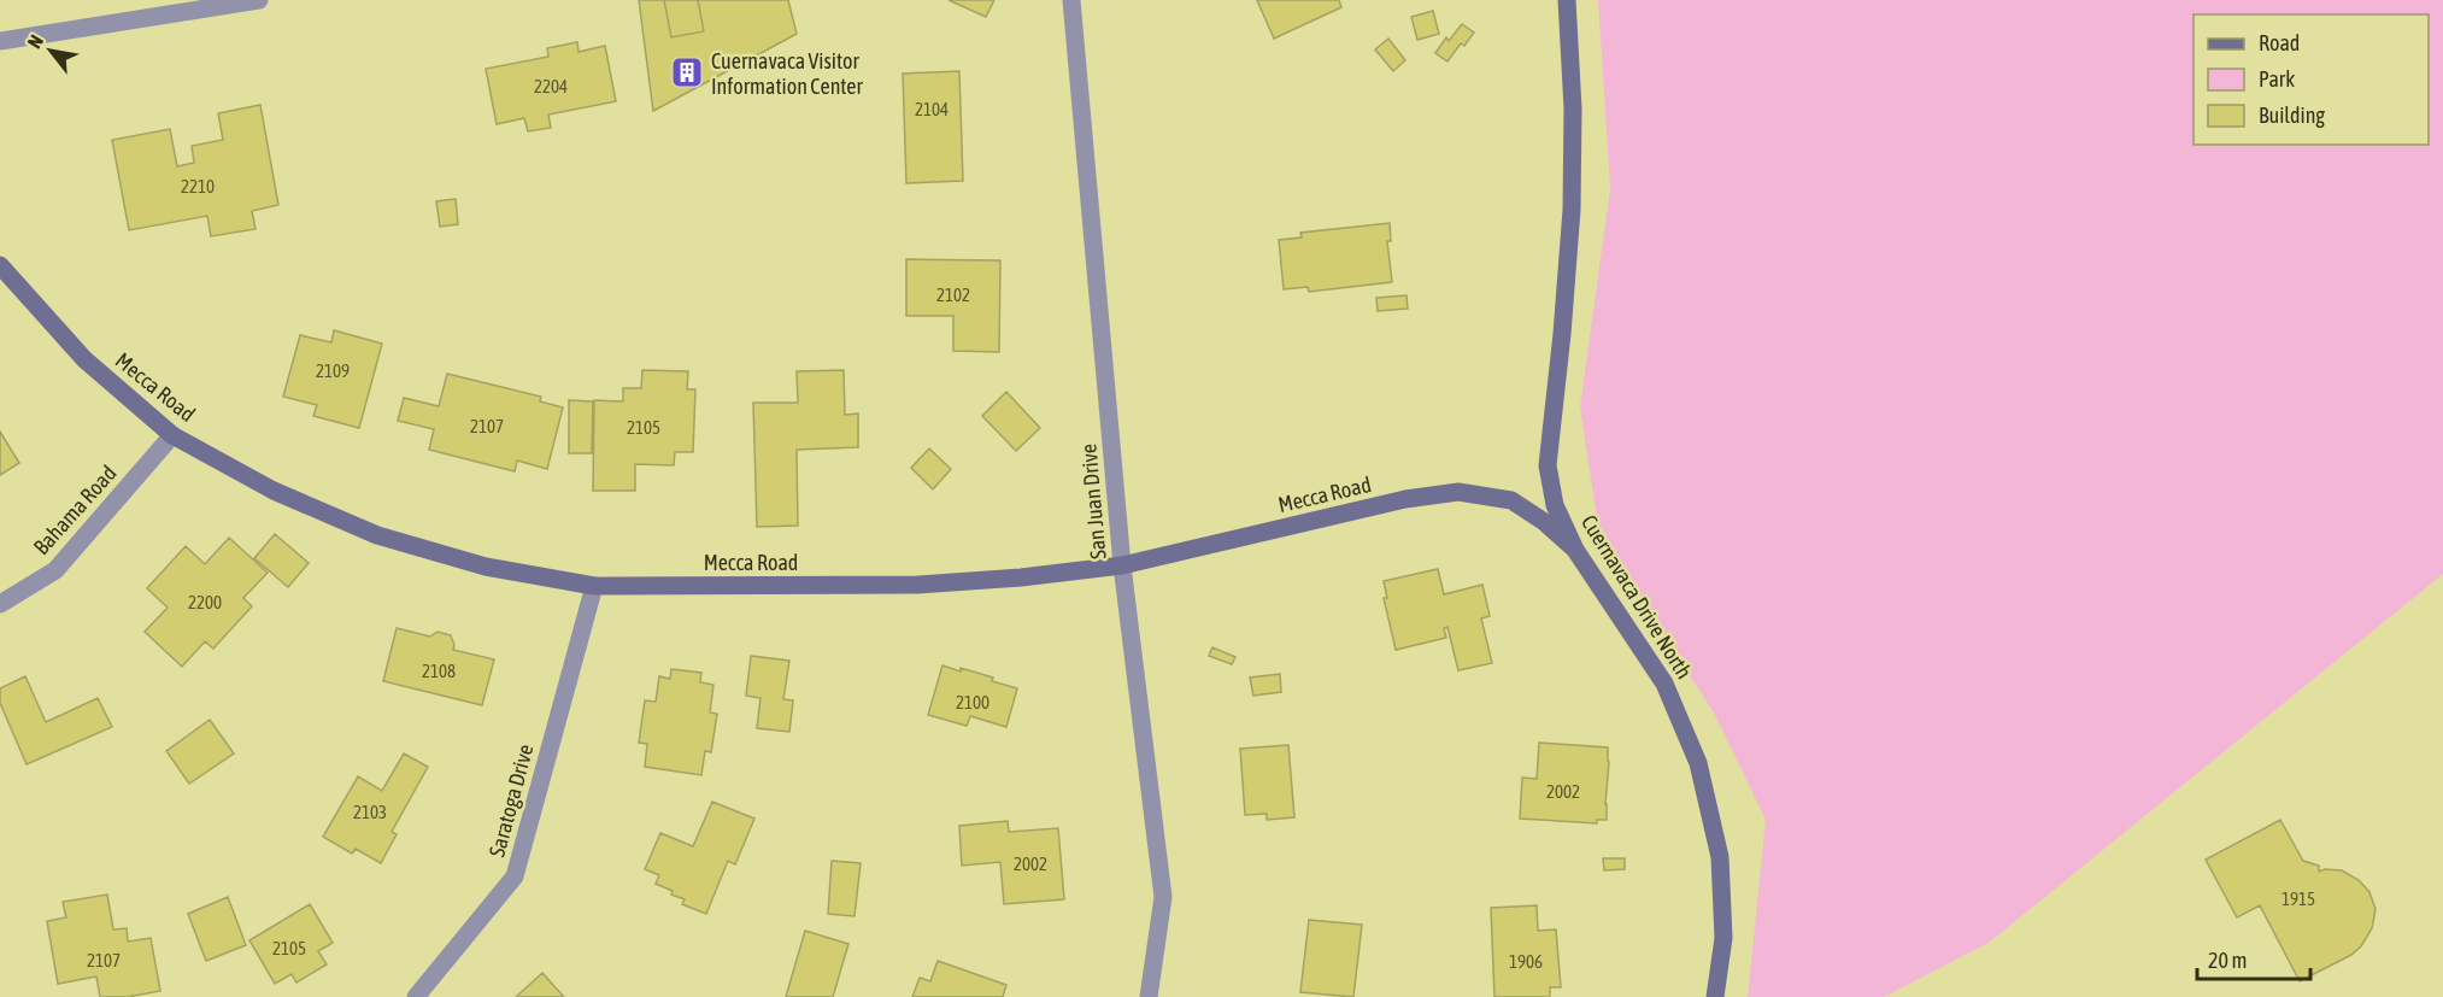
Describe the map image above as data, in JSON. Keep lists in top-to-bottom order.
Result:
{
  "streets": {
    "street": [
      "Mecca Road",
      "San Juan Drive",
      "Bahama Road",
      "Cuernavaca Drive North",
      "Saratoga Drive"
    ]
  },
  "crossings": [
    ["Mecca Road", "San Juan Drive"],
    ["Mecca Road", "Bahama Road"],
    ["Mecca Road", "Cuernavaca Drive North"],
    ["Mecca Road", "Saratoga Drive"]
  ],
  "places": {
    "building": ["Cuernavaca Visitor Information Center"]
  },
  "house_numbers": [
    "2204",
    "2104",
    "2210",
    "2102",
    "2109",
    "2107",
    "2105",
    "2200",
    "2108",
    "2100",
    "2002",
    "2103",
    "2002",
    "1915",
    "2105",
    "2107",
    "1906"
  ],
  "legend": ["Road", "Park", "Building"],
  "scale_bar": "20 m",
  "north": "top left"
}
